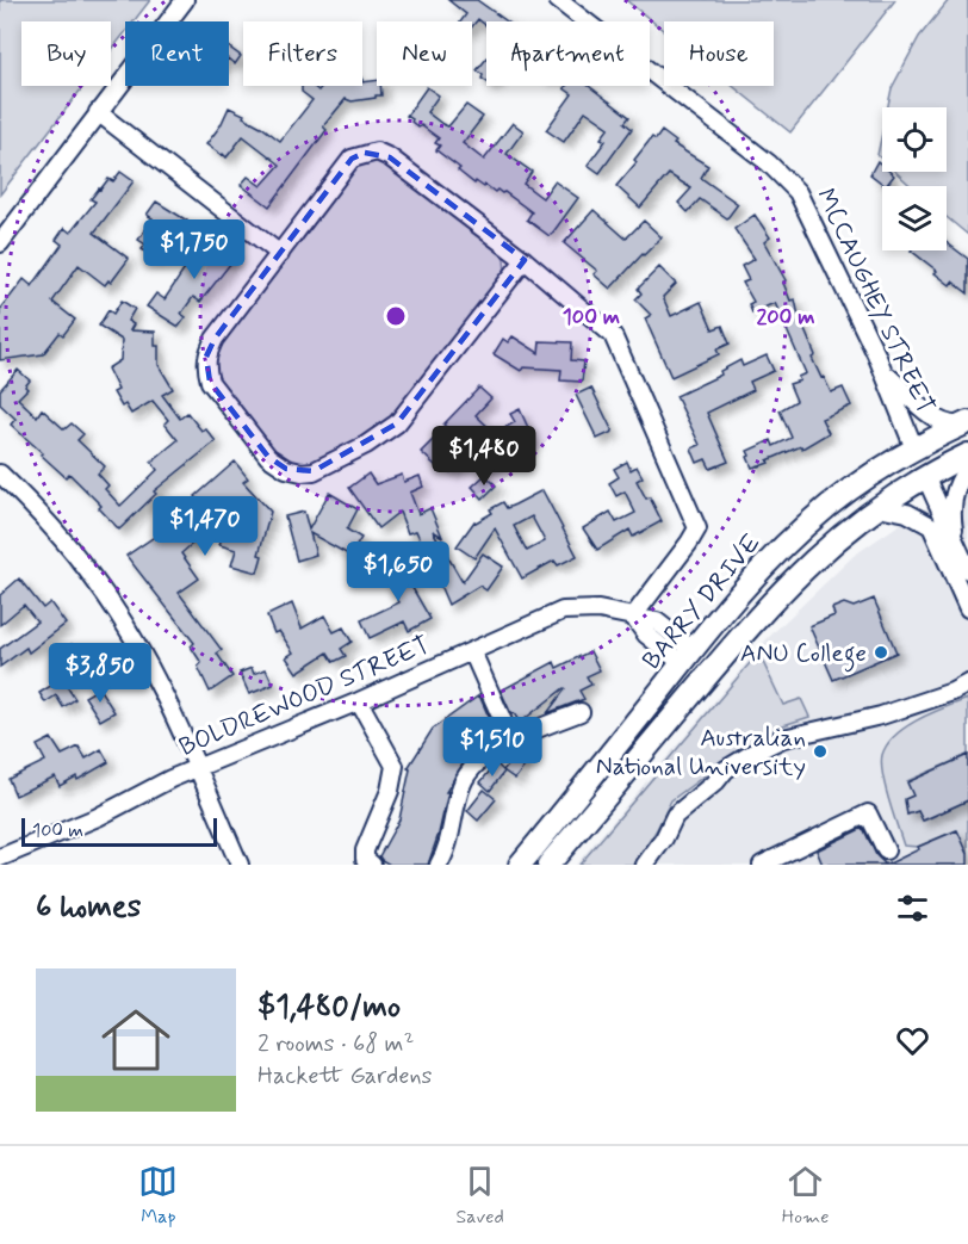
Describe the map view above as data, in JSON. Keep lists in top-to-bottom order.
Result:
{
  "streets": {
    "main road": ["MCCAUGHEY STREET", "BARRY DRIVE"],
    "street": ["BOLDREWOOD STREET"]
  },
  "crossings": [
    ["MCCAUGHEY STREET", "BARRY DRIVE"],
    ["BARRY DRIVE", "BOLDREWOOD STREET"]
  ],
  "places": ["ANU College", "Australian National University"],
  "scale_bar": "100 m",
  "page": {
    "chip": [
      "Buy",
      "Rent",
      "Filters",
      "New",
      "Apartment",
      "House"
    ],
    "price": [
      "$1,750",
      "$1,480",
      "$1,470",
      "$1,650",
      "$3,850",
      "$1,510"
    ],
    "scale": "100 m",
    "heading": "6 homes",
    "list": [
      {
        "name": "$1,480/mo",
        "note": "2 rooms · 68 m² · Hackett Gardens"
      }
    ],
    "tabs": ["Map", "Saved", "Home"]
  },
  "rings": ["100 m", "200 m"]
}
